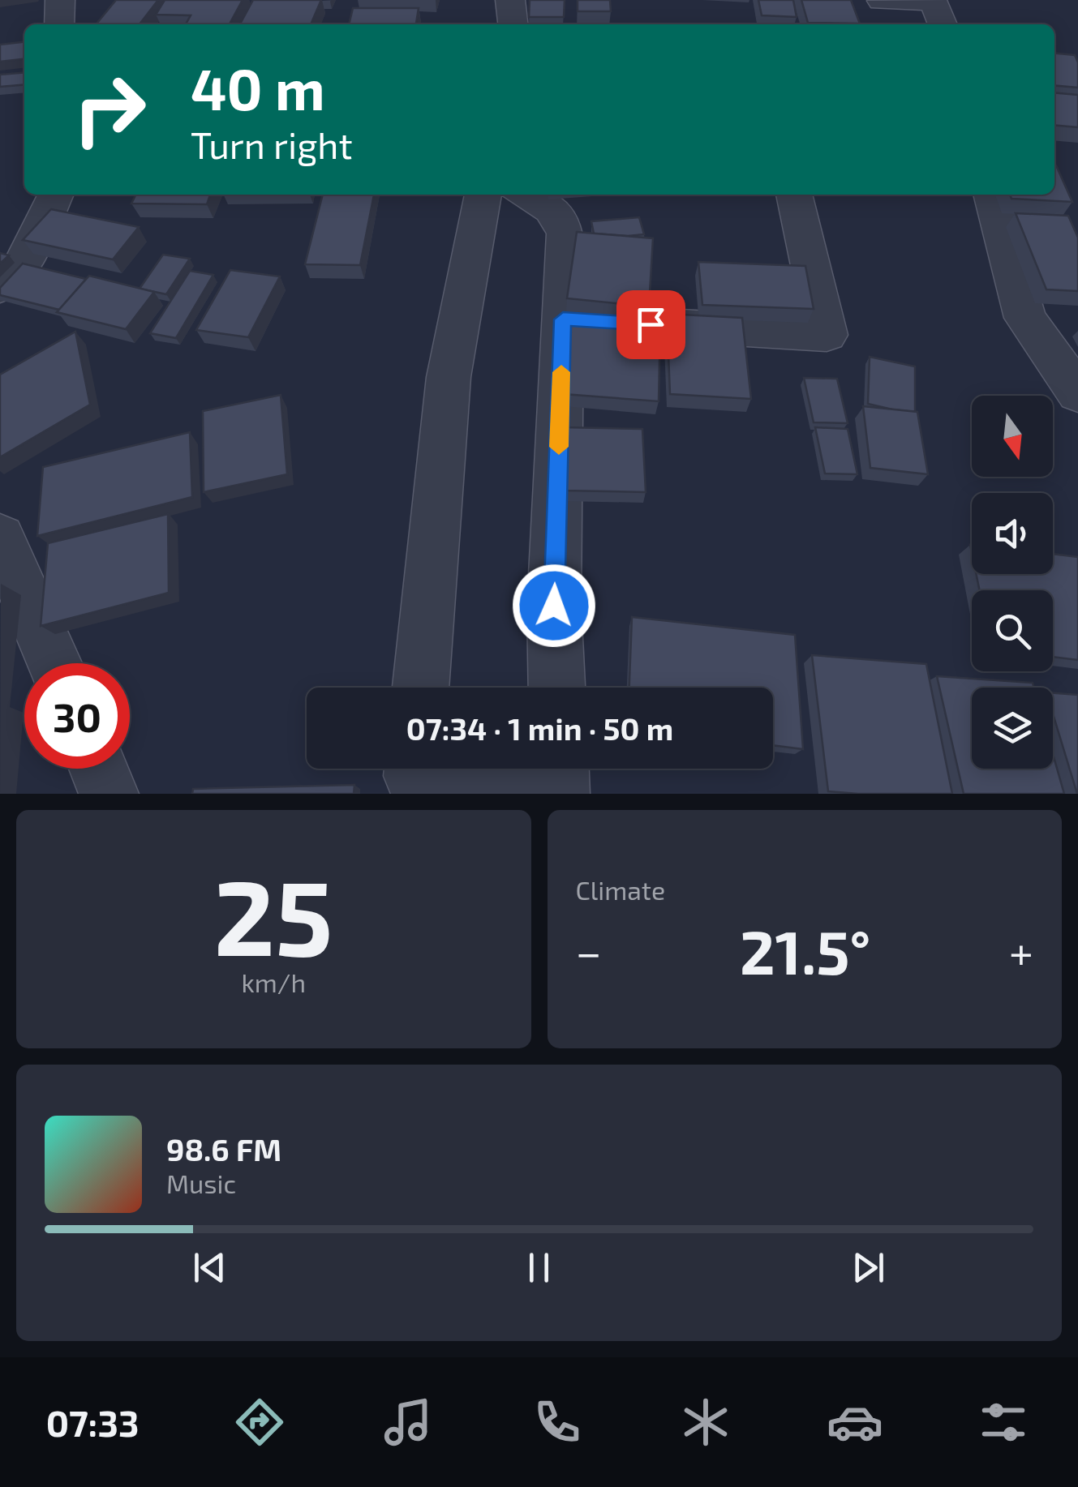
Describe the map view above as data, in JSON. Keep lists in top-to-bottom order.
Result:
{
  "north": "bottom",
  "page": {
    "turn": ["40 m", "Turn right"],
    "limit": "30",
    "trip": "07:34 · 1 min · 50 m",
    "tile": [
      ["25", "km/h"],
      "Climate"
    ],
    "heat": ["−", "21.5°", "+"],
    "song": ["98.6 FM", "Music"],
    "tabs": "07:33"
  }
}
